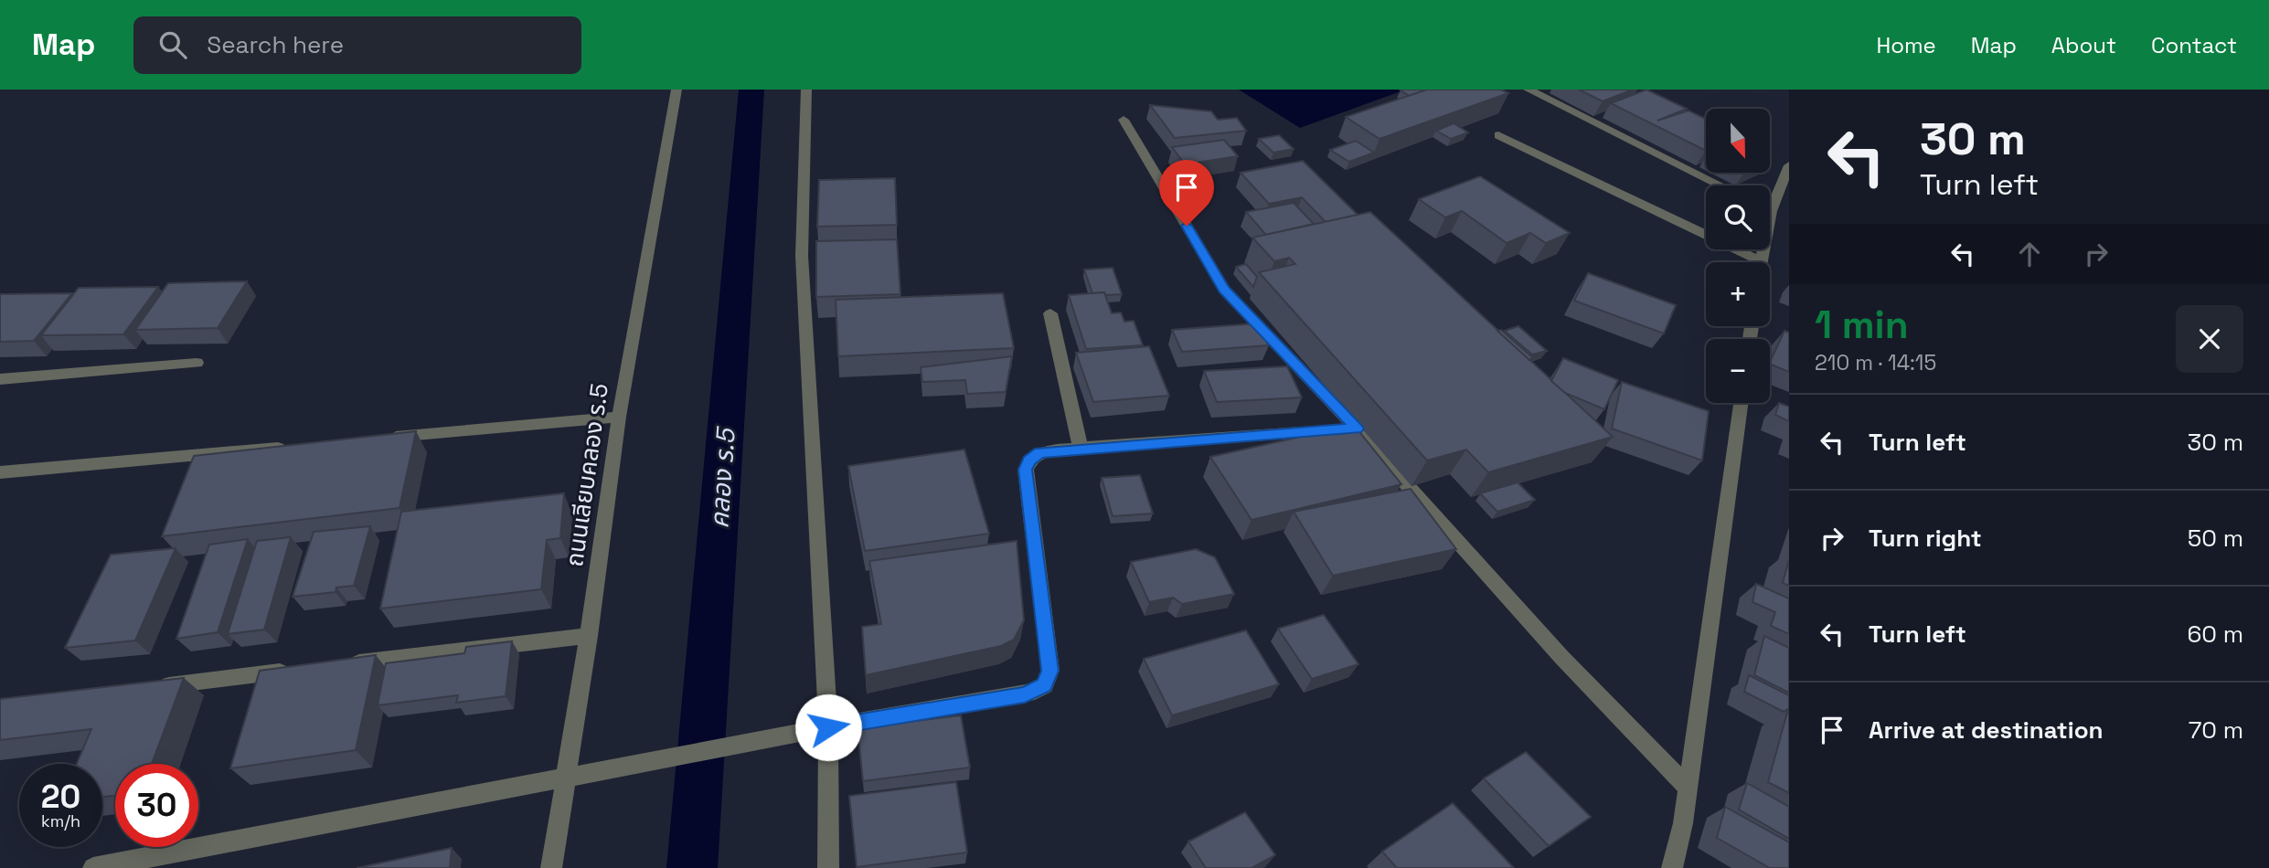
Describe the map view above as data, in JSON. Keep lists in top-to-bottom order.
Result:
{
  "streets": {
    "street": ["ถนนเลียบคลอง ร.5"]
  },
  "water": ["คลอง ร.5"],
  "north": "bottom",
  "page": {
    "header": "Map",
    "search": "Search here",
    "nav": [
      "Home",
      "Map",
      "About",
      "Contact"
    ],
    "turn": ["30 m", "Turn left"],
    "map_buttons": ["+", "−"],
    "heading": ["1 min", "210 m · 14:15"],
    "list": [
      {
        "name": "Turn left",
        "value": "30 m"
      },
      {
        "name": "Turn right",
        "value": "50 m"
      },
      {
        "name": "Turn left",
        "value": "60 m"
      },
      {
        "name": "Arrive at destination",
        "value": "70 m"
      }
    ],
    "speed": "20 km/h",
    "limit": "30"
  }
}
